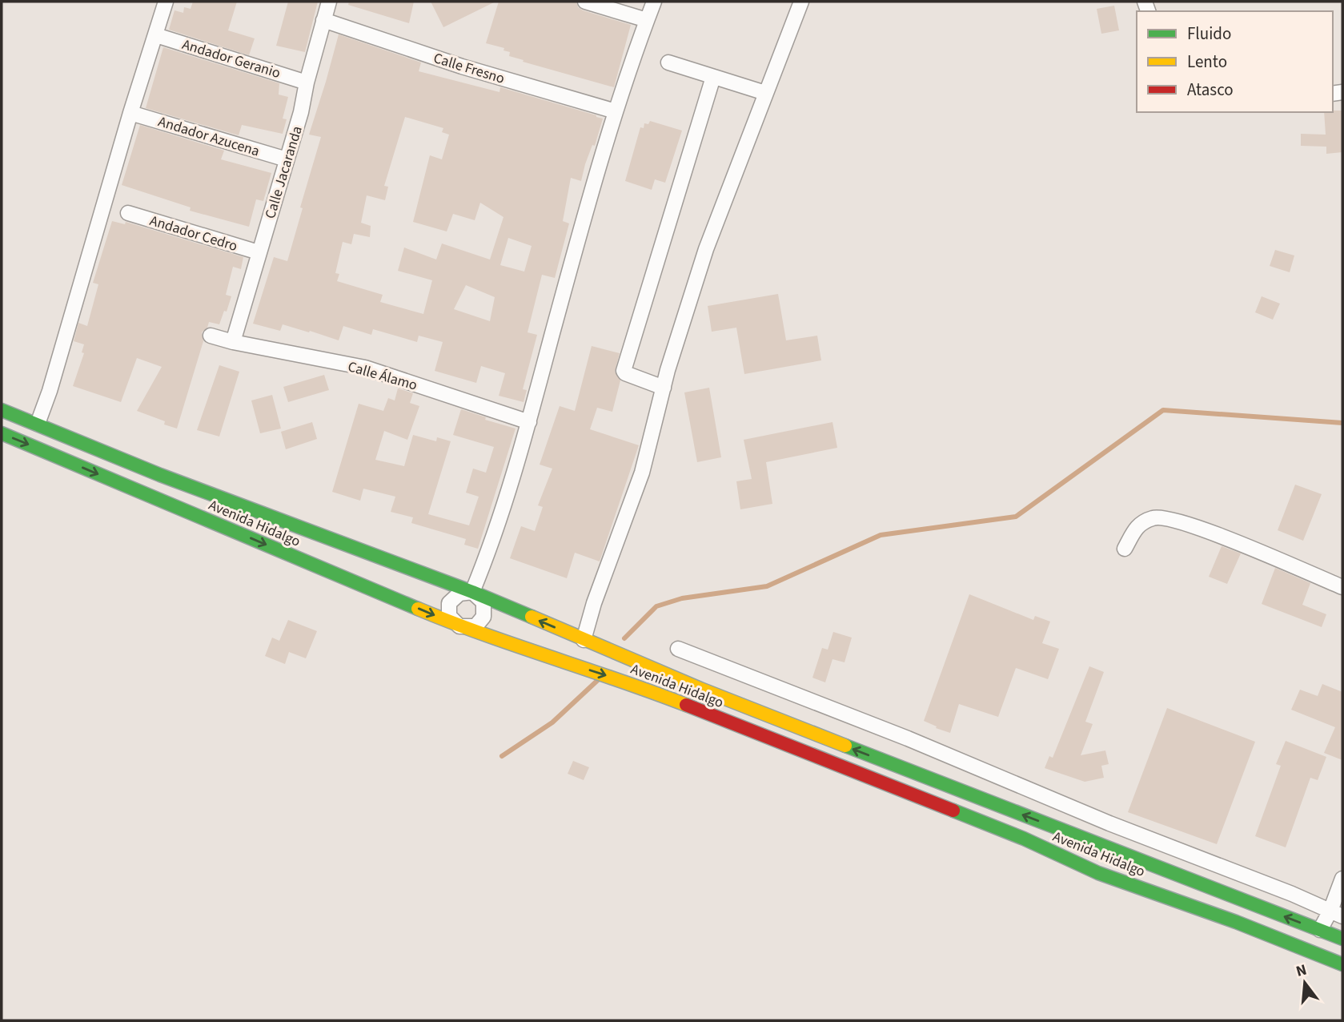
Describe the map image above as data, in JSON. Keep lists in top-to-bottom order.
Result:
{
  "streets": {
    "main road": ["Avenida Hidalgo"],
    "street": [
      "Andador Geranio",
      "Calle Fresno",
      "Andador Azucena",
      "Calle Jacaranda",
      "Andador Cedro",
      "Calle Álamo"
    ]
  },
  "crossings": [
    ["Andador Geranio", "Calle Jacaranda"],
    ["Calle Fresno", "Calle Jacaranda"],
    ["Andador Azucena", "Calle Jacaranda"],
    ["Calle Jacaranda", "Andador Cedro"],
    ["Calle Jacaranda", "Calle Álamo"]
  ],
  "legend": ["Fluido", "Lento", "Atasco"],
  "north": "top"
}
